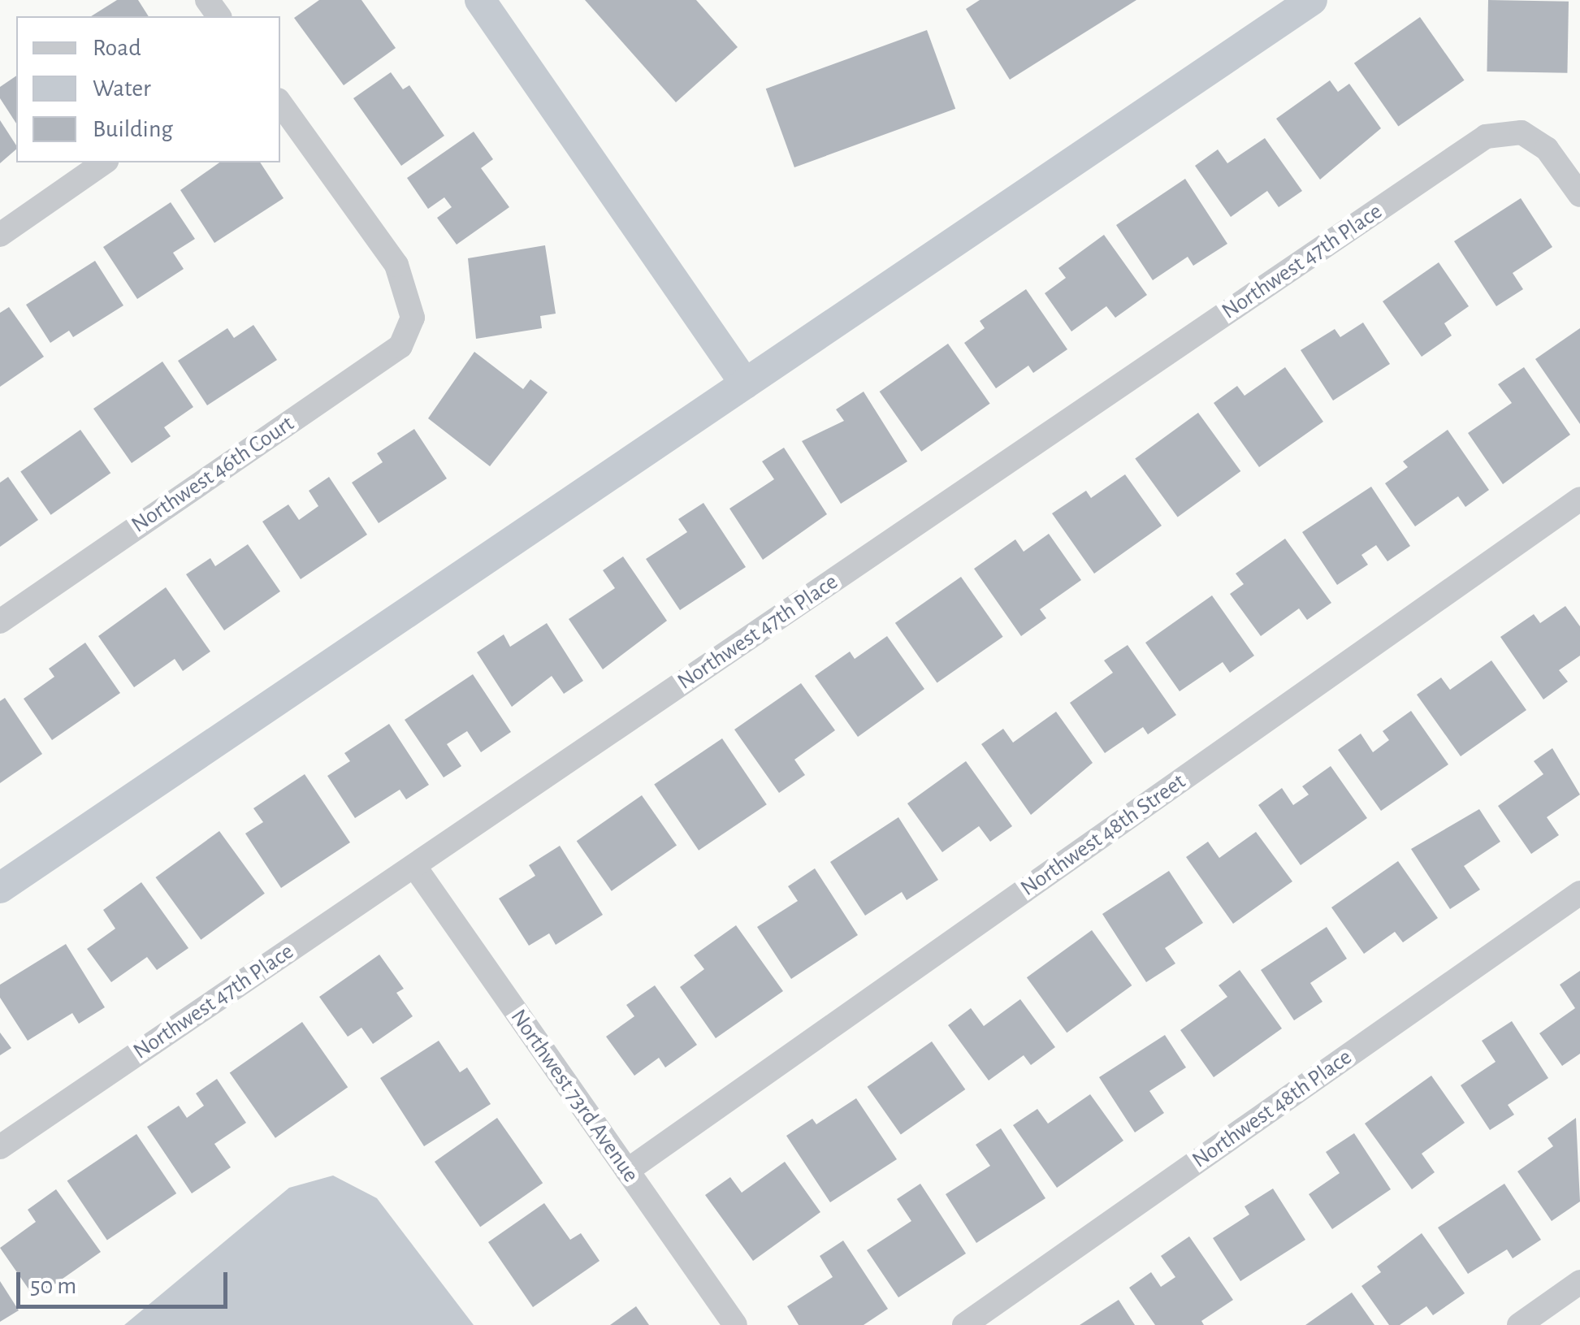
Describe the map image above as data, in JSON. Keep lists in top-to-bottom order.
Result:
{
  "streets": {
    "street": [
      "Northwest 47th Place",
      "Northwest 46th Court",
      "Northwest 48th Street",
      "Northwest 73rd Avenue",
      "Northwest 48th Place"
    ]
  },
  "crossings": [
    ["Northwest 47th Place", "Northwest 73rd Avenue"],
    ["Northwest 48th Street", "Northwest 73rd Avenue"]
  ],
  "legend": ["Road", "Water", "Building"],
  "scale_bar": "50 m"
}
